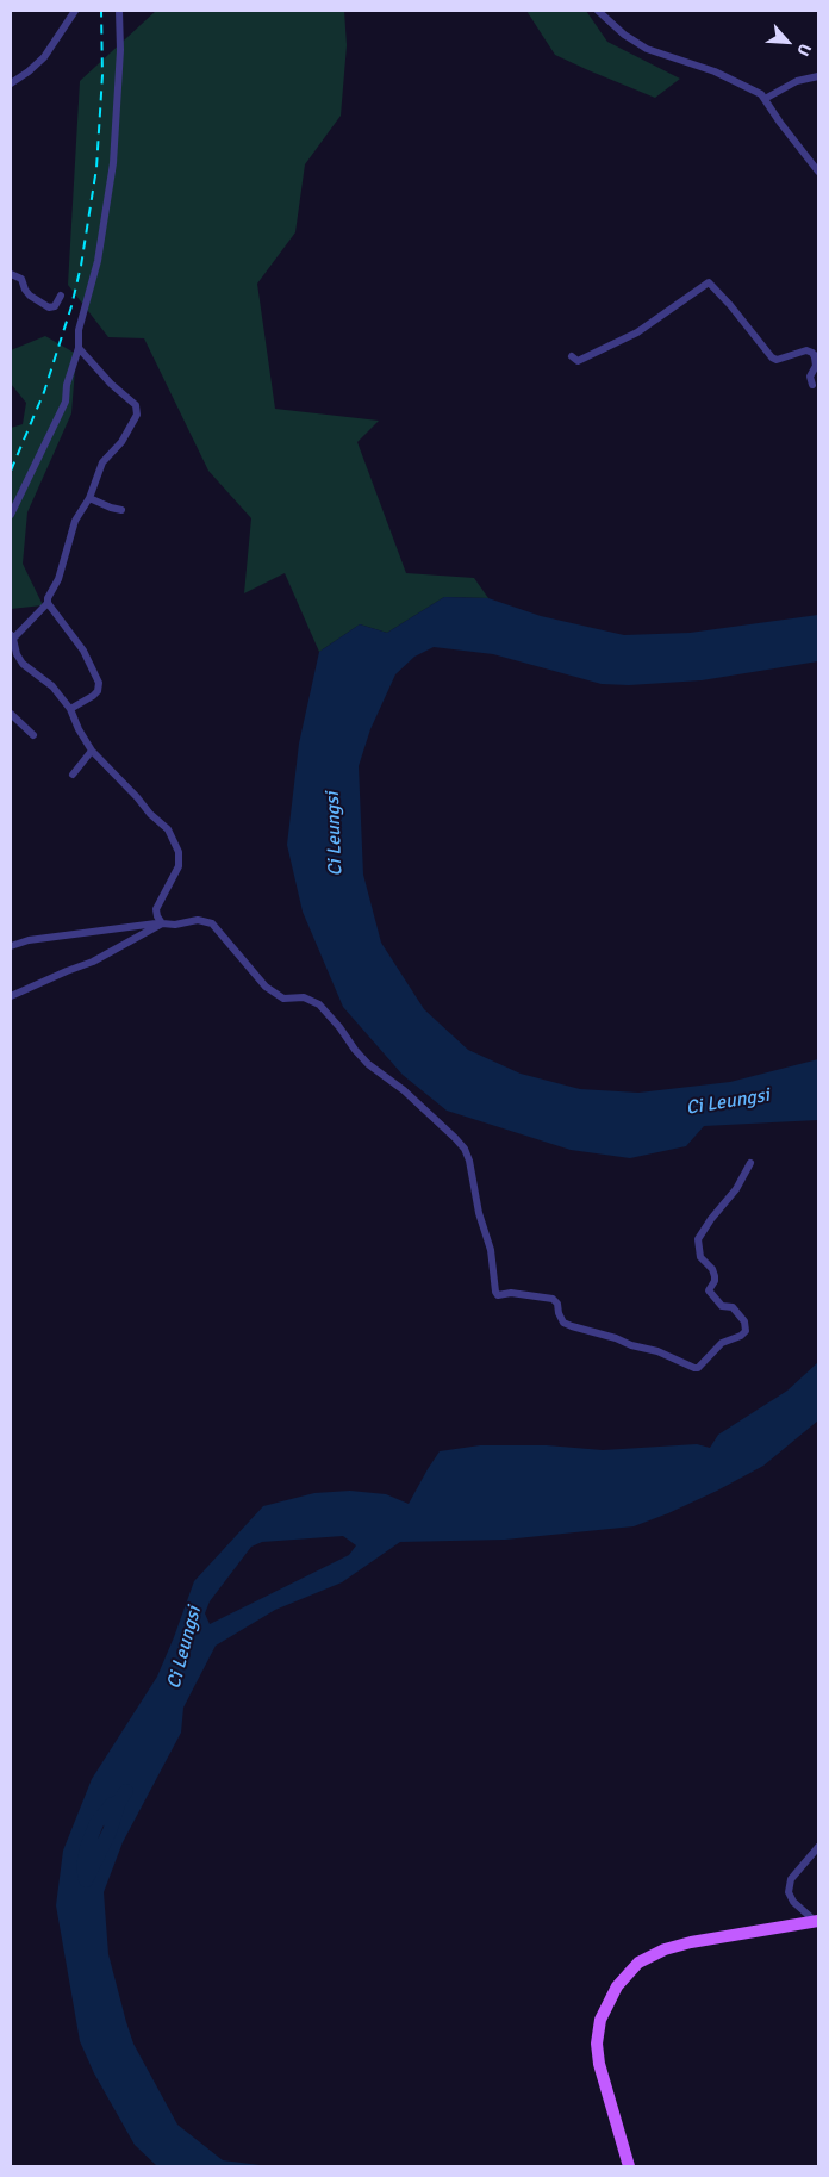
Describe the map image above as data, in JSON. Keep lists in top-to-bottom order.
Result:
{
  "water": ["Ci Leungsi"],
  "north": "bottom right"
}
